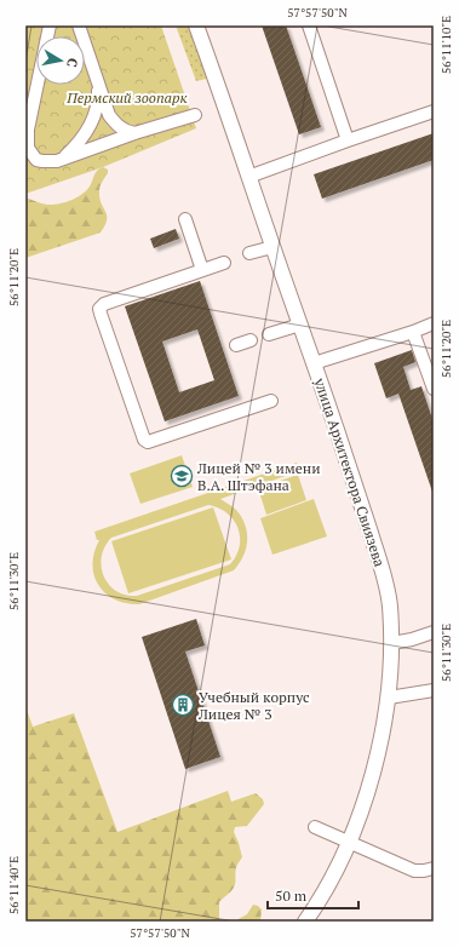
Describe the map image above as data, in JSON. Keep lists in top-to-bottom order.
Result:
{
  "streets": {
    "main road": ["улица Архитектора Свиязева"]
  },
  "parks": ["Пермский зоопарк"],
  "places": {
    "school or university": ["Лицей № 3 имени В.А. Штэфана"],
    "building": ["Учебный корпус Лицея № 3"]
  },
  "scale_bar": "50 m",
  "north": "right",
  "coordinates": [
    "57°57'50\"N",
    "56°11'10\"E",
    "56°11'20\"E",
    "56°11'30\"E",
    "56°11'40\"E"
  ]
}
